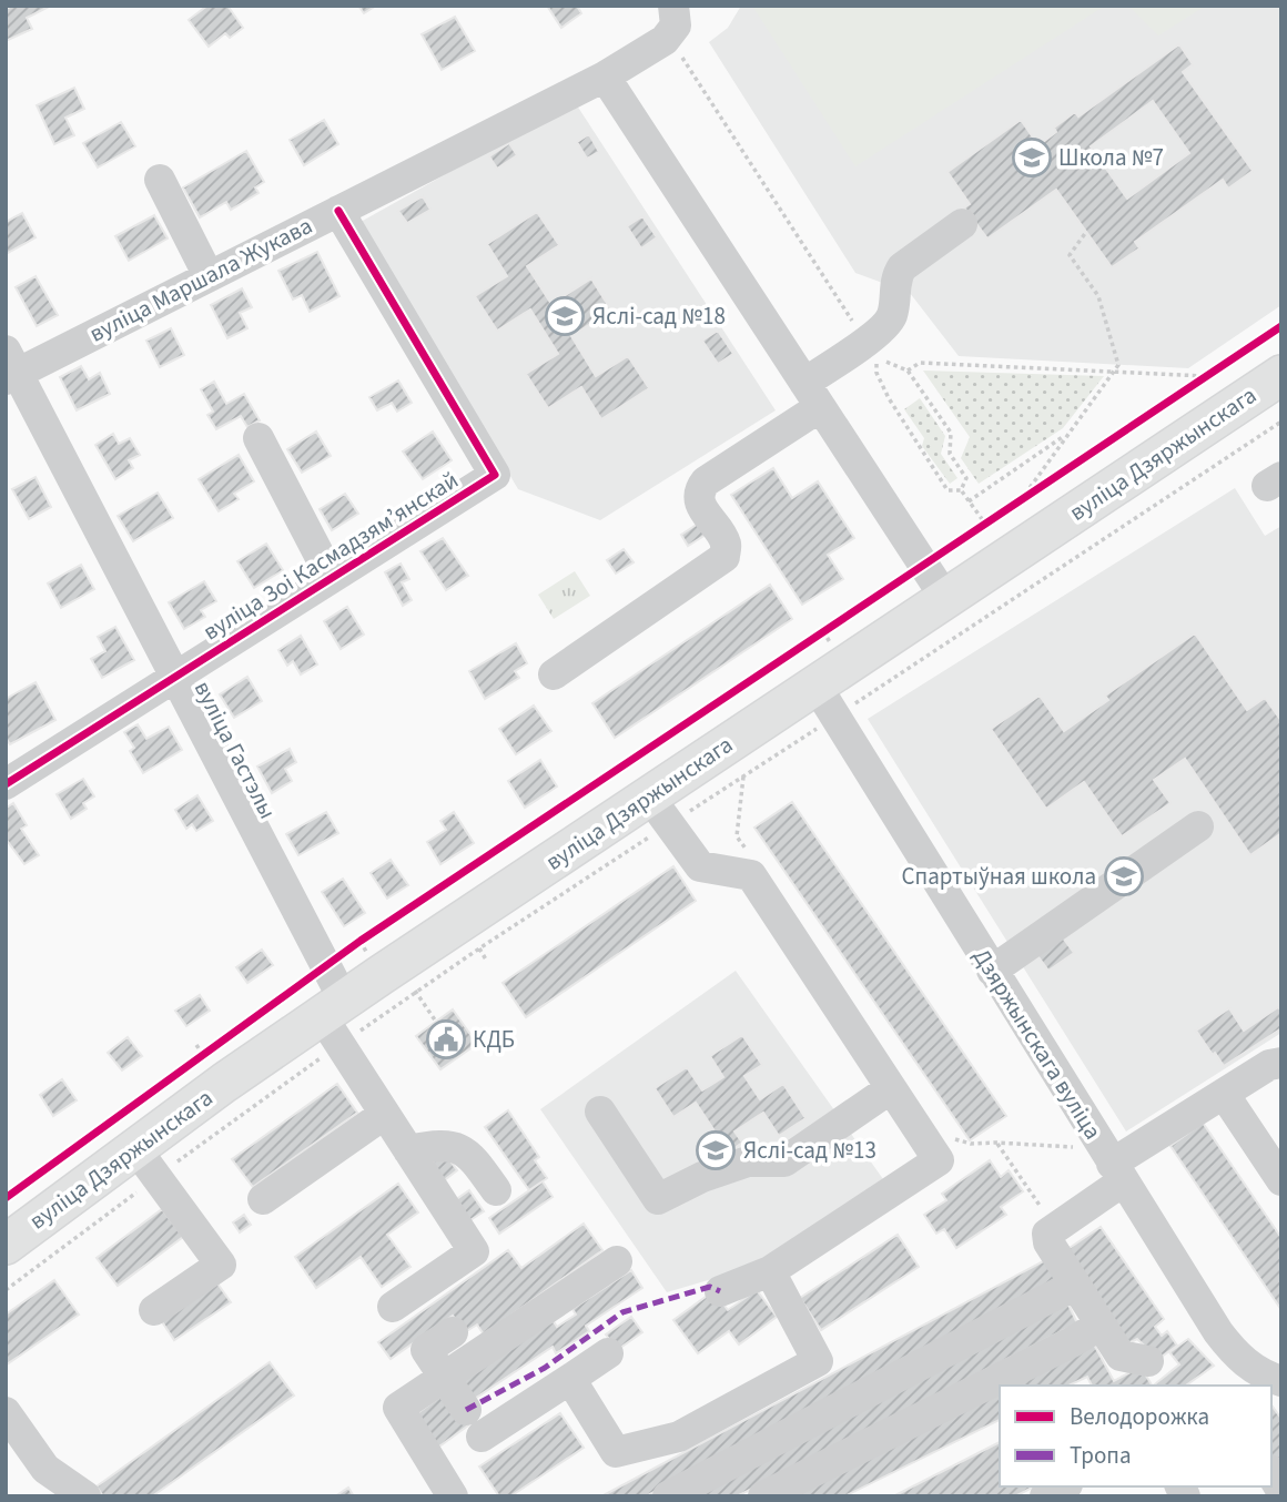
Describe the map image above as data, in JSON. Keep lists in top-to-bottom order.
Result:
{
  "streets": {
    "main road": ["вуліца Дзяржынскага"],
    "street": [
      "вуліца Маршала Жукава",
      "вуліца Зоі Касмадзямʼянскай",
      "вуліца Гастэлы",
      "Дзяржынскага вуліца"
    ]
  },
  "crossings": [
    ["вуліца Маршала Жукава", "вуліца Зоі Касмадзямʼянскай"],
    ["вуліца Маршала Жукава", "вуліца Гастэлы"],
    ["вуліца Дзяржынскага", "вуліца Гастэлы"],
    ["вуліца Дзяржынскага", "Дзяржынскага вуліца"],
    ["вуліца Зоі Касмадзямʼянскай", "вуліца Гастэлы"]
  ],
  "places": {
    "school or university": [
      "Школа №7",
      "Яслі-сад №18",
      "Спартыўная школа",
      "Яслі-сад №13"
    ],
    "public building": ["КДБ"]
  },
  "legend": ["Велодорожка", "Тропа"]
}
